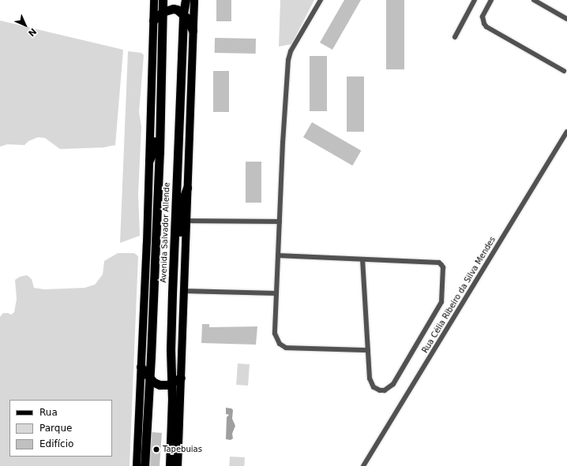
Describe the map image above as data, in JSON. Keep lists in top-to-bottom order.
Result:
{
  "streets": {
    "highway": ["Avenida Salvador Allende"],
    "street": ["Rua Célia Ribeiro da Silva Mendes"]
  },
  "places": ["Tapebuias"],
  "legend": ["Rua", "Parque", "Edifício"],
  "north": "bottom right"
}
